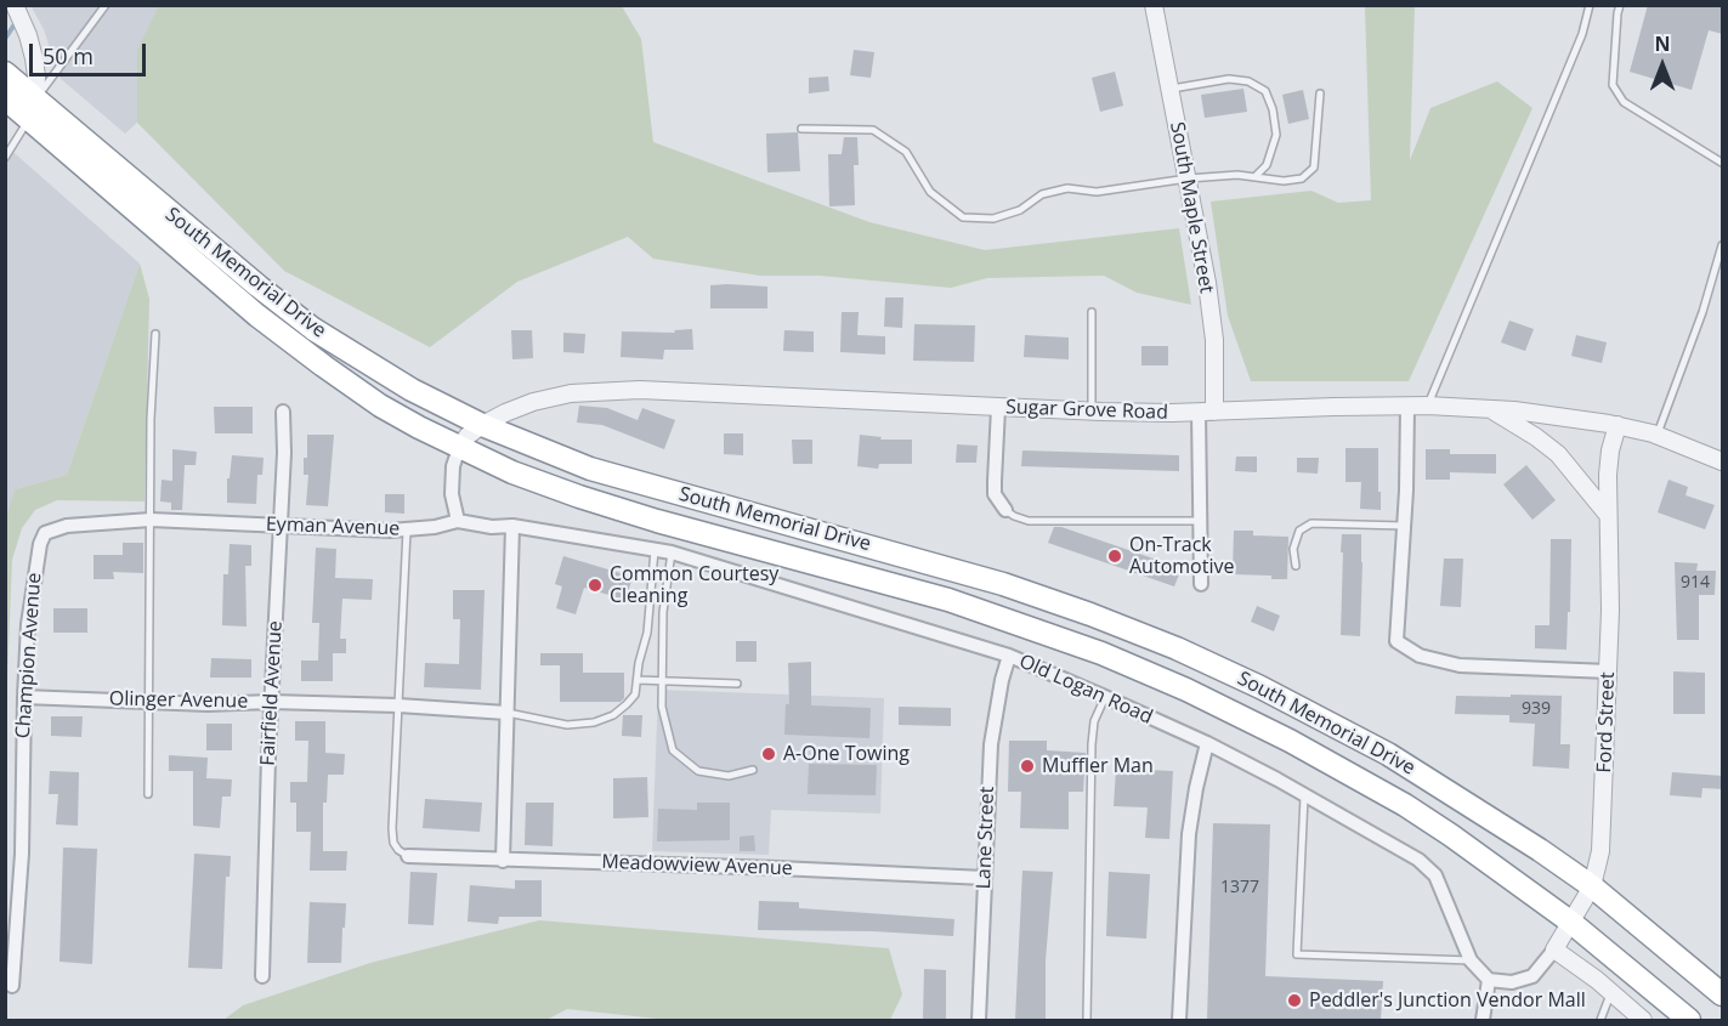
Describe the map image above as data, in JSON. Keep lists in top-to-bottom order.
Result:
{
  "streets": {
    "highway": ["South Memorial Drive"],
    "street": [
      "South Maple Street",
      "Sugar Grove Road",
      "Eyman Avenue",
      "Champion Avenue",
      "Old Logan Road",
      "Fairfield Avenue",
      "Olinger Avenue",
      "Ford Street",
      "Lane Street",
      "Meadowview Avenue"
    ]
  },
  "crossings": [
    ["South Maple Street", "Sugar Grove Road"],
    ["South Memorial Drive", "Sugar Grove Road"],
    ["South Memorial Drive", "Ford Street"],
    ["Sugar Grove Road", "Ford Street"],
    ["Eyman Avenue", "Champion Avenue"],
    ["Eyman Avenue", "Old Logan Road"],
    ["Eyman Avenue", "Fairfield Avenue"],
    ["Champion Avenue", "Olinger Avenue"],
    ["Old Logan Road", "Lane Street"],
    ["Fairfield Avenue", "Olinger Avenue"],
    ["Lane Street", "Meadowview Avenue"]
  ],
  "places": [
    "On-Track Automotive",
    "Common Courtesy Cleaning",
    "A-One Towing",
    "Muffler Man",
    "Peddler's Junction Vendor Mall"
  ],
  "house_numbers": ["914", "939", "1377"],
  "scale_bar": "50 m",
  "north": "top"
}
